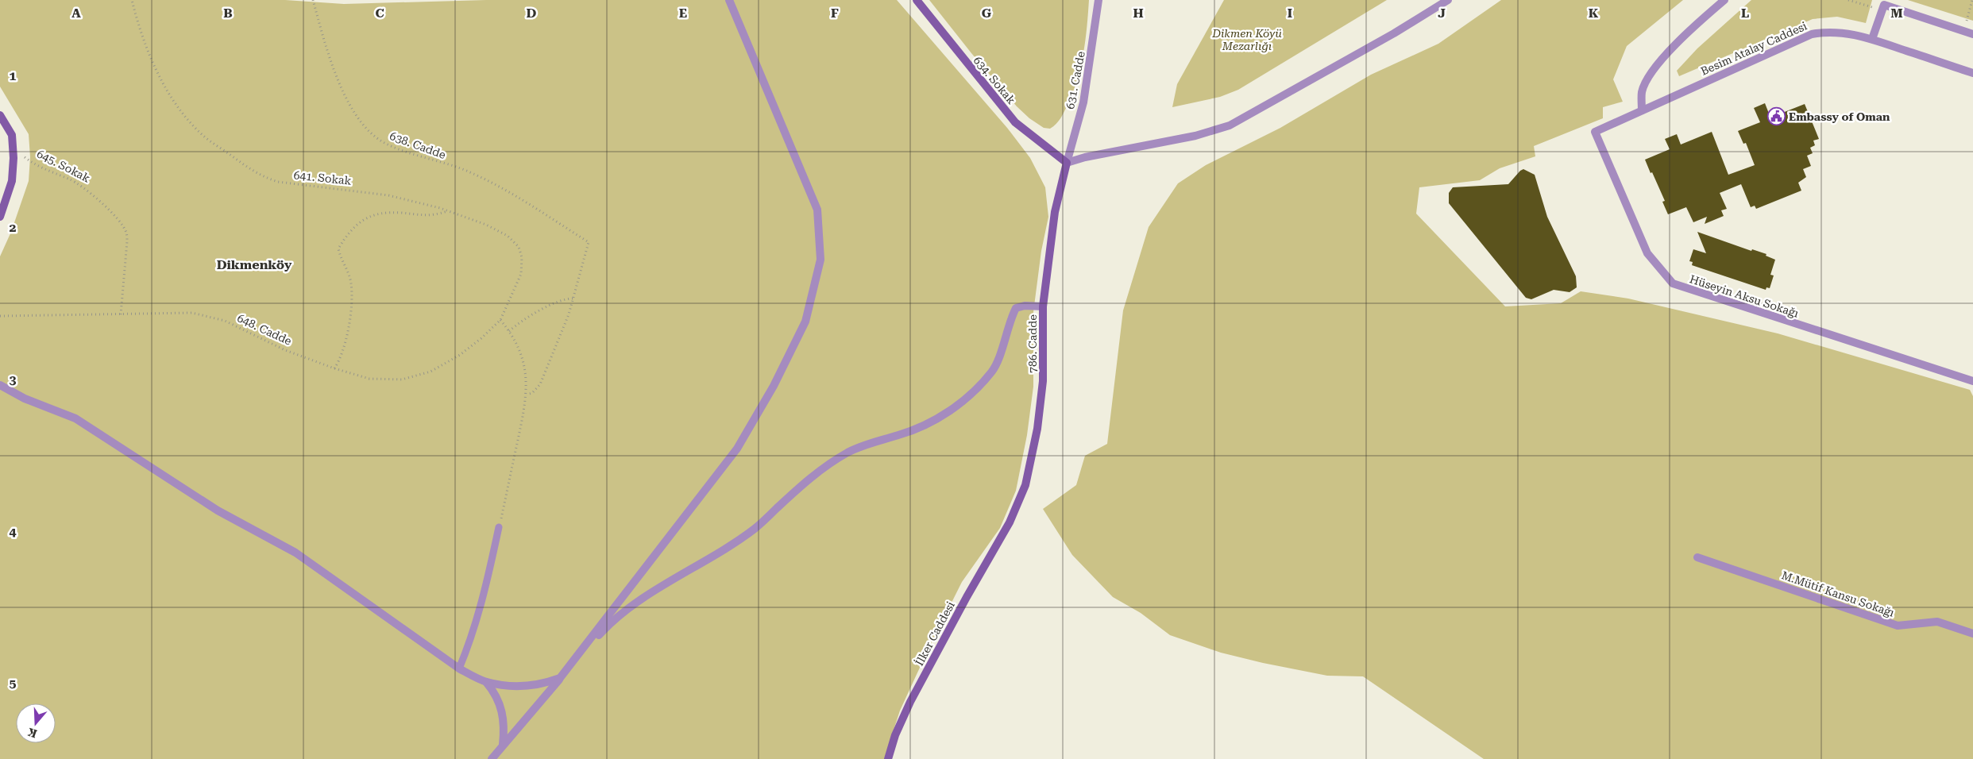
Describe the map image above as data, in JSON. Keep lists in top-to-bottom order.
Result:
{
  "streets": {
    "main road": ["634. Sokak", "786. Cadde", "İlker Caddesi"],
    "street": [
      "Besim Atalay Caddesi",
      "631. Cadde",
      "Hüseyin Aksu Sokağı",
      "M.Mütif Kansu Sokağı"
    ],
    "path": [
      "638. Cadde",
      "645. Sokak",
      "641. Sokak",
      "648. Cadde"
    ]
  },
  "crossings": [
    ["Besim Atalay Caddesi", "Hüseyin Aksu Sokağı"],
    ["634. Sokak", "631. Cadde"],
    ["634. Sokak", "786. Cadde"],
    ["631. Cadde", "786. Cadde"],
    ["645. Sokak", "648. Cadde"],
    ["641. Sokak", "648. Cadde"],
    ["786. Cadde", "İlker Caddesi"]
  ],
  "districts": ["Dikmenköy"],
  "parks": ["Dikmen Köyü Mezarlığı"],
  "places": {
    "public building": ["Embassy of Oman"]
  },
  "north": "bottom",
  "grid": {
    "columns": [
      "A",
      "B",
      "C",
      "D",
      "E",
      "F",
      "G",
      "H",
      "I",
      "J",
      "K",
      "L",
      "M"
    ],
    "rows": [
      "1",
      "2",
      "3",
      "4",
      "5"
    ]
  }
}
